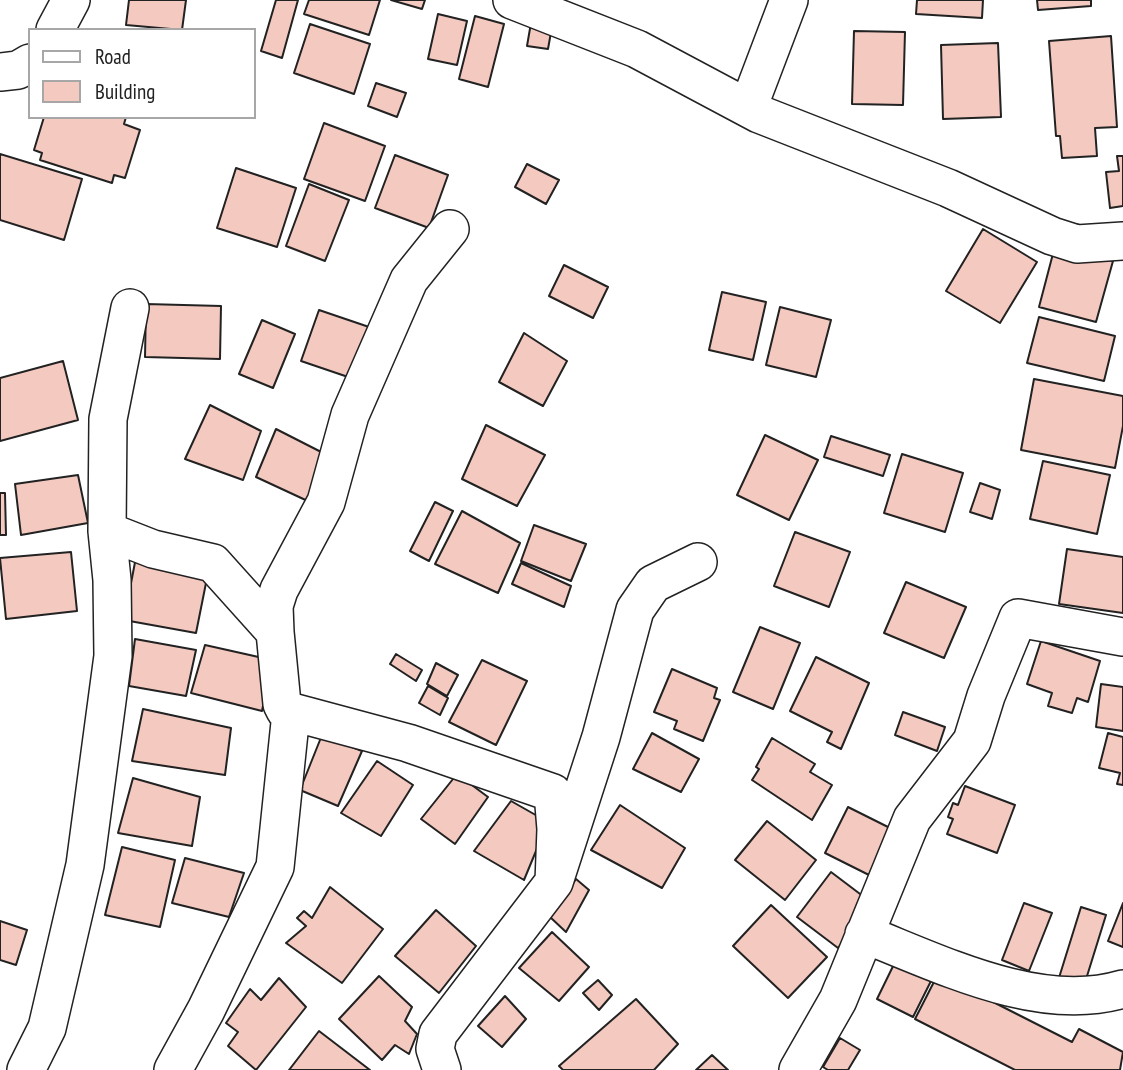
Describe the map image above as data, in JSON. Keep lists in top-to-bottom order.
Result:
{
  "legend": ["Road", "Building"]
}
